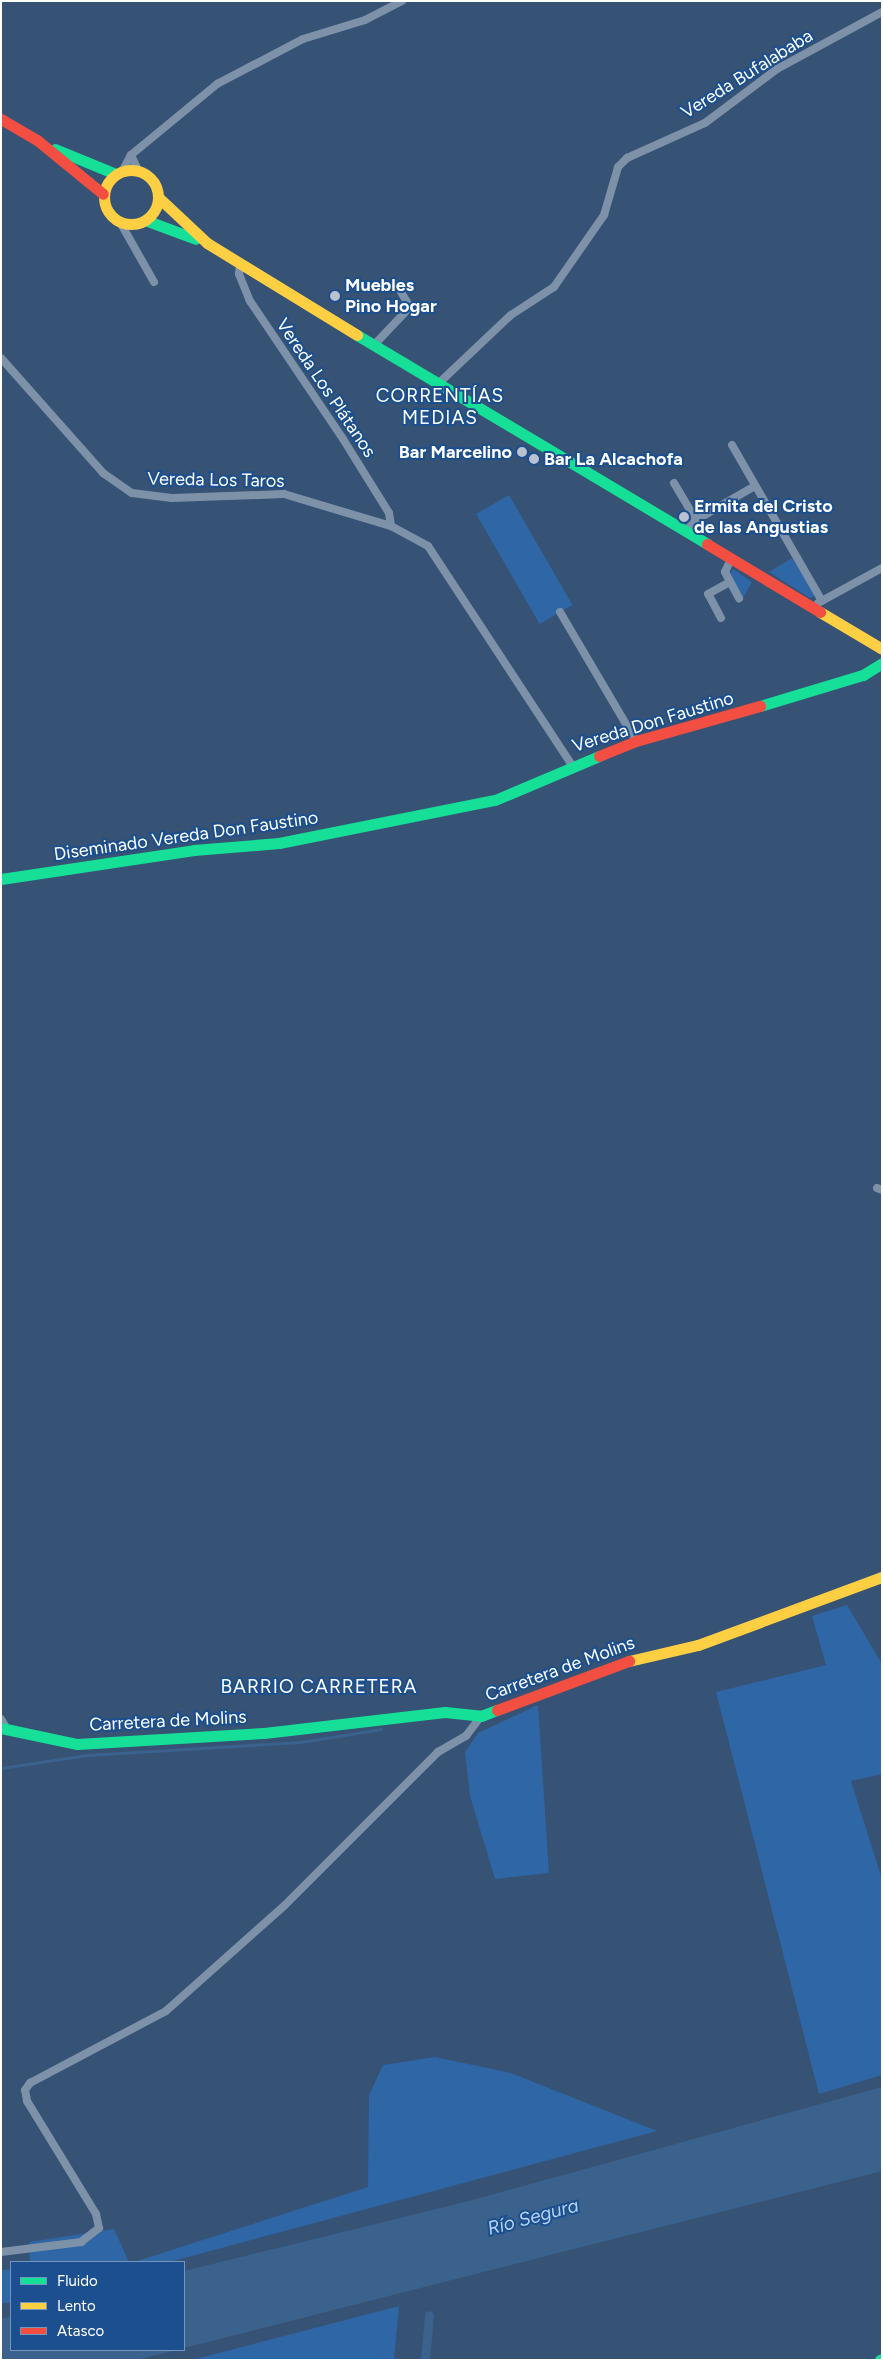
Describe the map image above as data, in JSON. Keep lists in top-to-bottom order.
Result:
{
  "streets": {
    "street": [
      "Vereda Bufalababa",
      "Vereda Los Plátanos",
      "Vereda Los Taros",
      "Vereda Don Faustino",
      "Diseminado Vereda Don Faustino",
      "Carretera de Molins"
    ]
  },
  "crossings": [
    ["Vereda Los Plátanos", "Vereda Los Taros"],
    ["Vereda Los Taros", "Vereda Don Faustino"],
    ["Vereda Don Faustino", "Diseminado Vereda Don Faustino"]
  ],
  "districts": ["CORRENTÍAS MEDIAS", "BARRIO CARRETERA"],
  "water": ["Río Segura"],
  "places": [
    "Muebles Pino Hogar",
    "Bar Marcelino",
    "Bar La Alcachofa",
    "Ermita del Cristo de las Angustias"
  ],
  "legend": ["Fluido", "Lento", "Atasco"]
}
